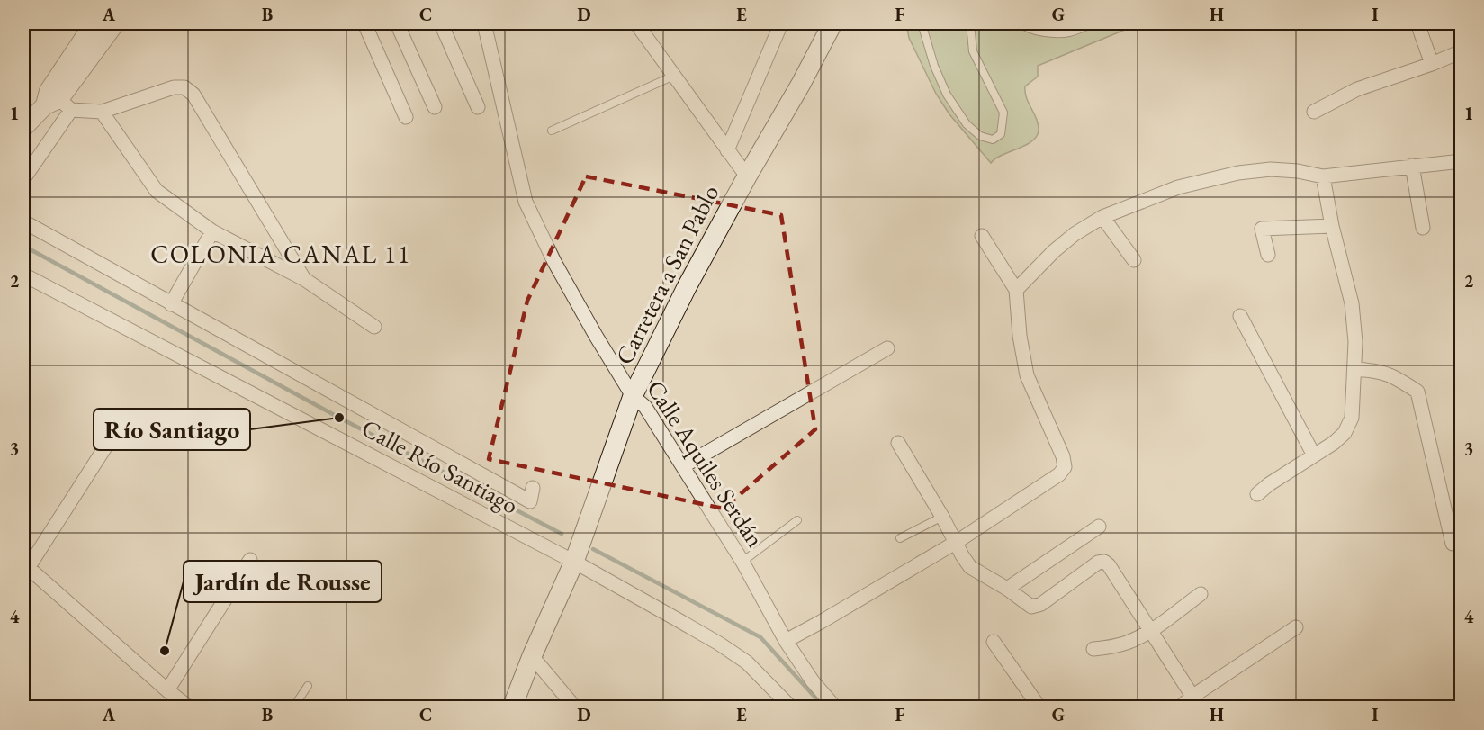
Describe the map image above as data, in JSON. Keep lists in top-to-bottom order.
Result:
{
  "streets": {
    "main road": ["Carretera a San Pablo"],
    "street": ["Calle Aquiles Serdán", "Calle Río Santiago"]
  },
  "crossings": [
    ["Carretera a San Pablo", "Calle Aquiles Serdán"],
    ["Carretera a San Pablo", "Calle Río Santiago"]
  ],
  "districts": ["COLONIA CANAL 11"],
  "places": ["Río Santiago", "Jardín de Rousse"],
  "grid": {
    "columns": [
      "A",
      "B",
      "C",
      "D",
      "E",
      "F",
      "G",
      "H",
      "I"
    ],
    "rows": [
      "1",
      "2",
      "3",
      "4"
    ]
  }
}
